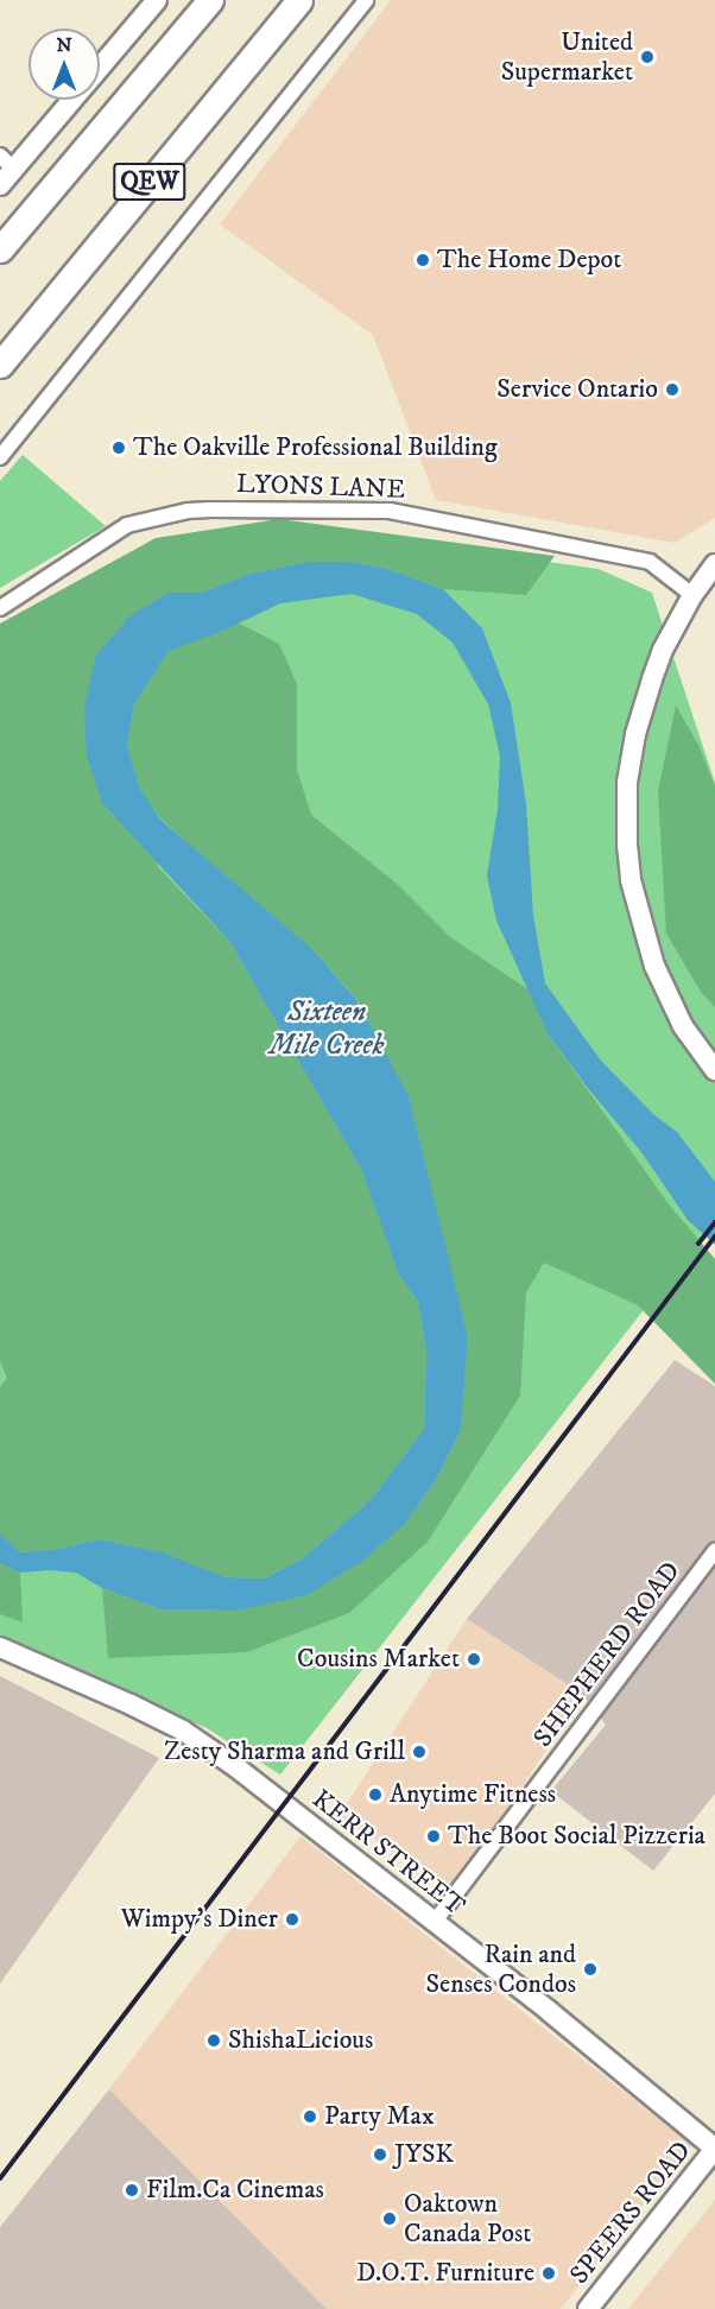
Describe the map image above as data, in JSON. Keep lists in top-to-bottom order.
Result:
{
  "streets": {
    "highway": ["QEW"],
    "main road": ["KERR STREET", "SPEERS ROAD"],
    "street": ["LYONS LANE", "SHEPHERD ROAD"]
  },
  "crossings": [
    ["SHEPHERD ROAD", "KERR STREET"],
    ["KERR STREET", "SPEERS ROAD"]
  ],
  "water": ["Sixteen Mile Creek"],
  "places": [
    "United Supermarket",
    "The Home Depot",
    "Service Ontario",
    "The Oakville Professional Building",
    "Cousins Market",
    "Zesty Sharma and Grill",
    "Anytime Fitness",
    "The Boot Social Pizzeria",
    "Wimpy's Diner",
    "Rain and Senses Condos",
    "ShishaLicious",
    "Party Max",
    "JYSK",
    "Film.Ca Cinemas",
    "Oaktown Canada Post",
    "D.O.T. Furniture"
  ],
  "north": "top"
}
